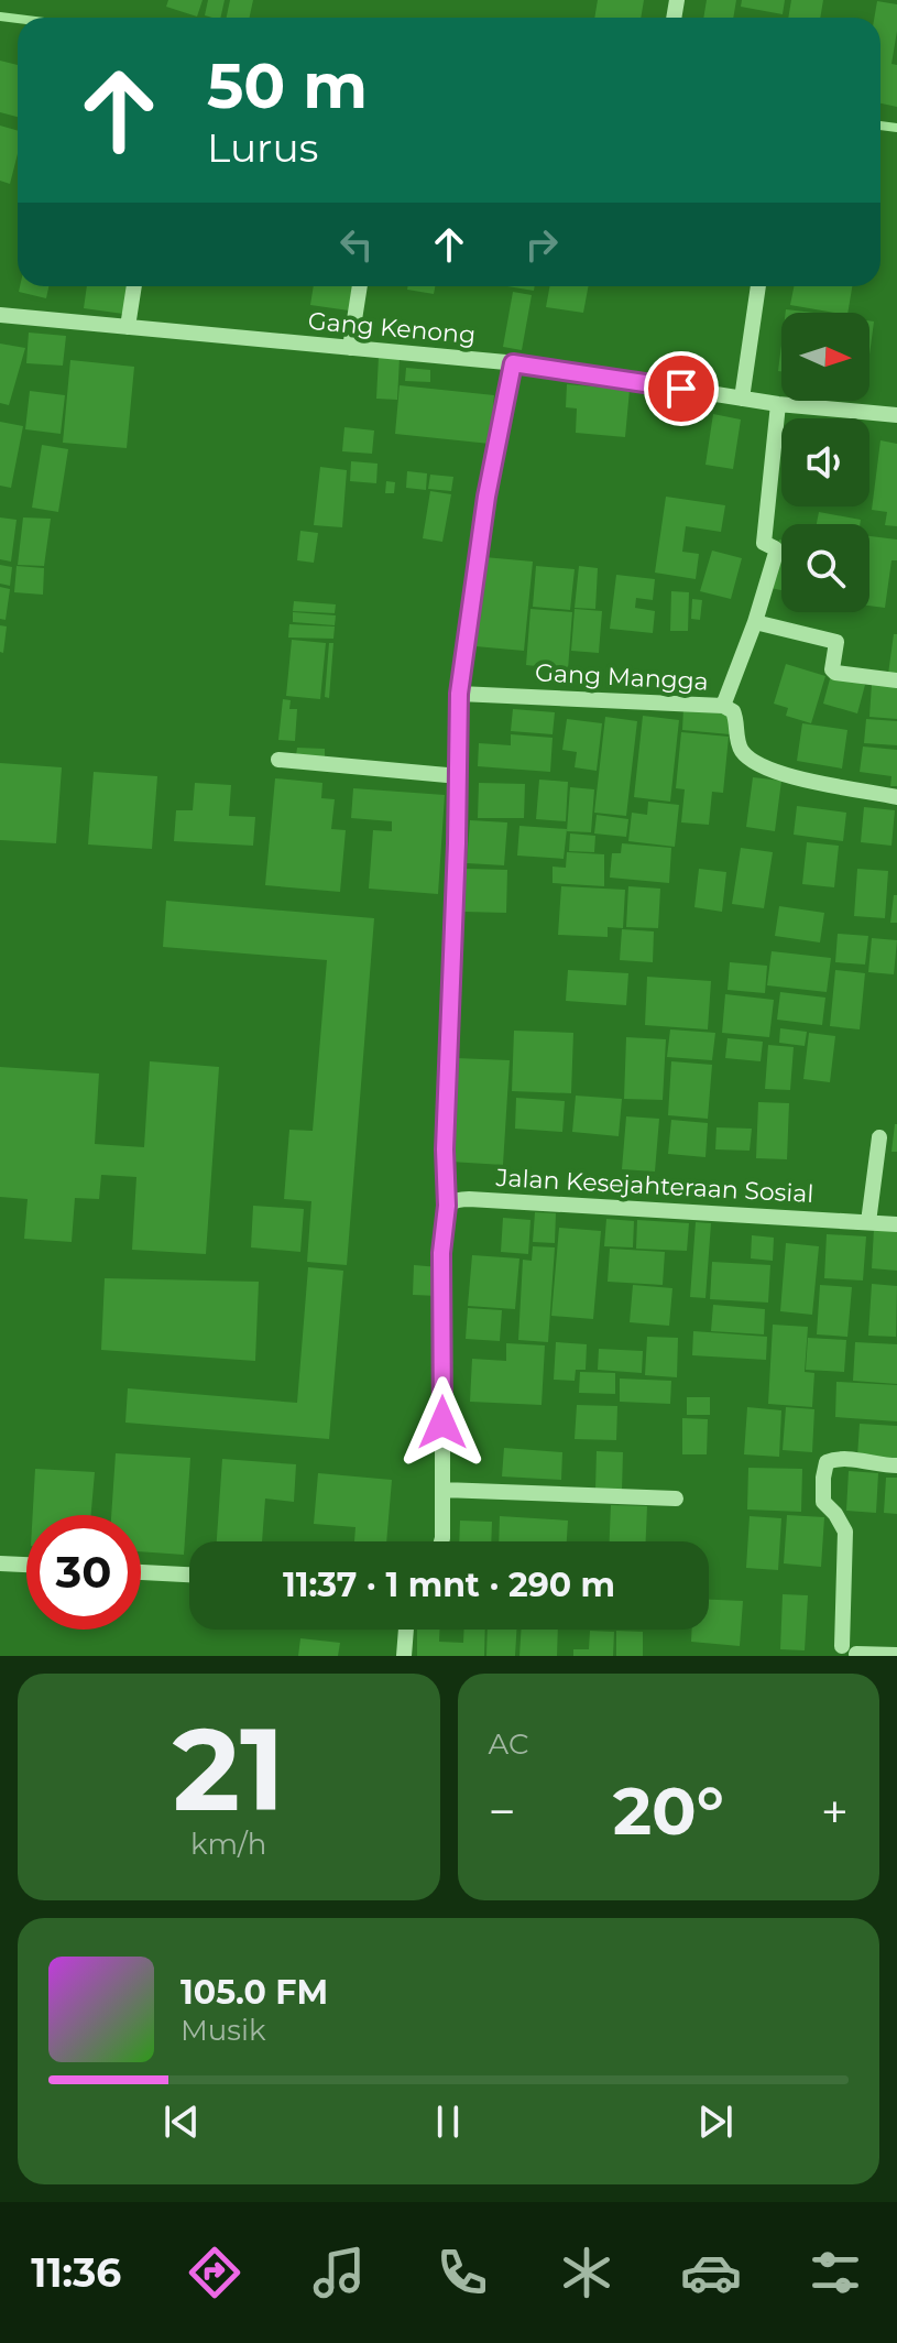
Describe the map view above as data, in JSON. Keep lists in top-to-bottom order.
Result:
{
  "streets": {
    "street": ["Gang Kenong", "Gang Mangga", "Jalan Kesejahteraan Sosial"]
  },
  "north": "right",
  "page": {
    "turn": ["50 m", "Lurus"],
    "limit": "30",
    "trip": "11:37 · 1 mnt · 290 m",
    "tile": [
      ["21", "km/h"],
      "AC"
    ],
    "heat": ["−", "20°", "+"],
    "song": ["105.0 FM", "Musik"],
    "tabs": "11:36"
  }
}
